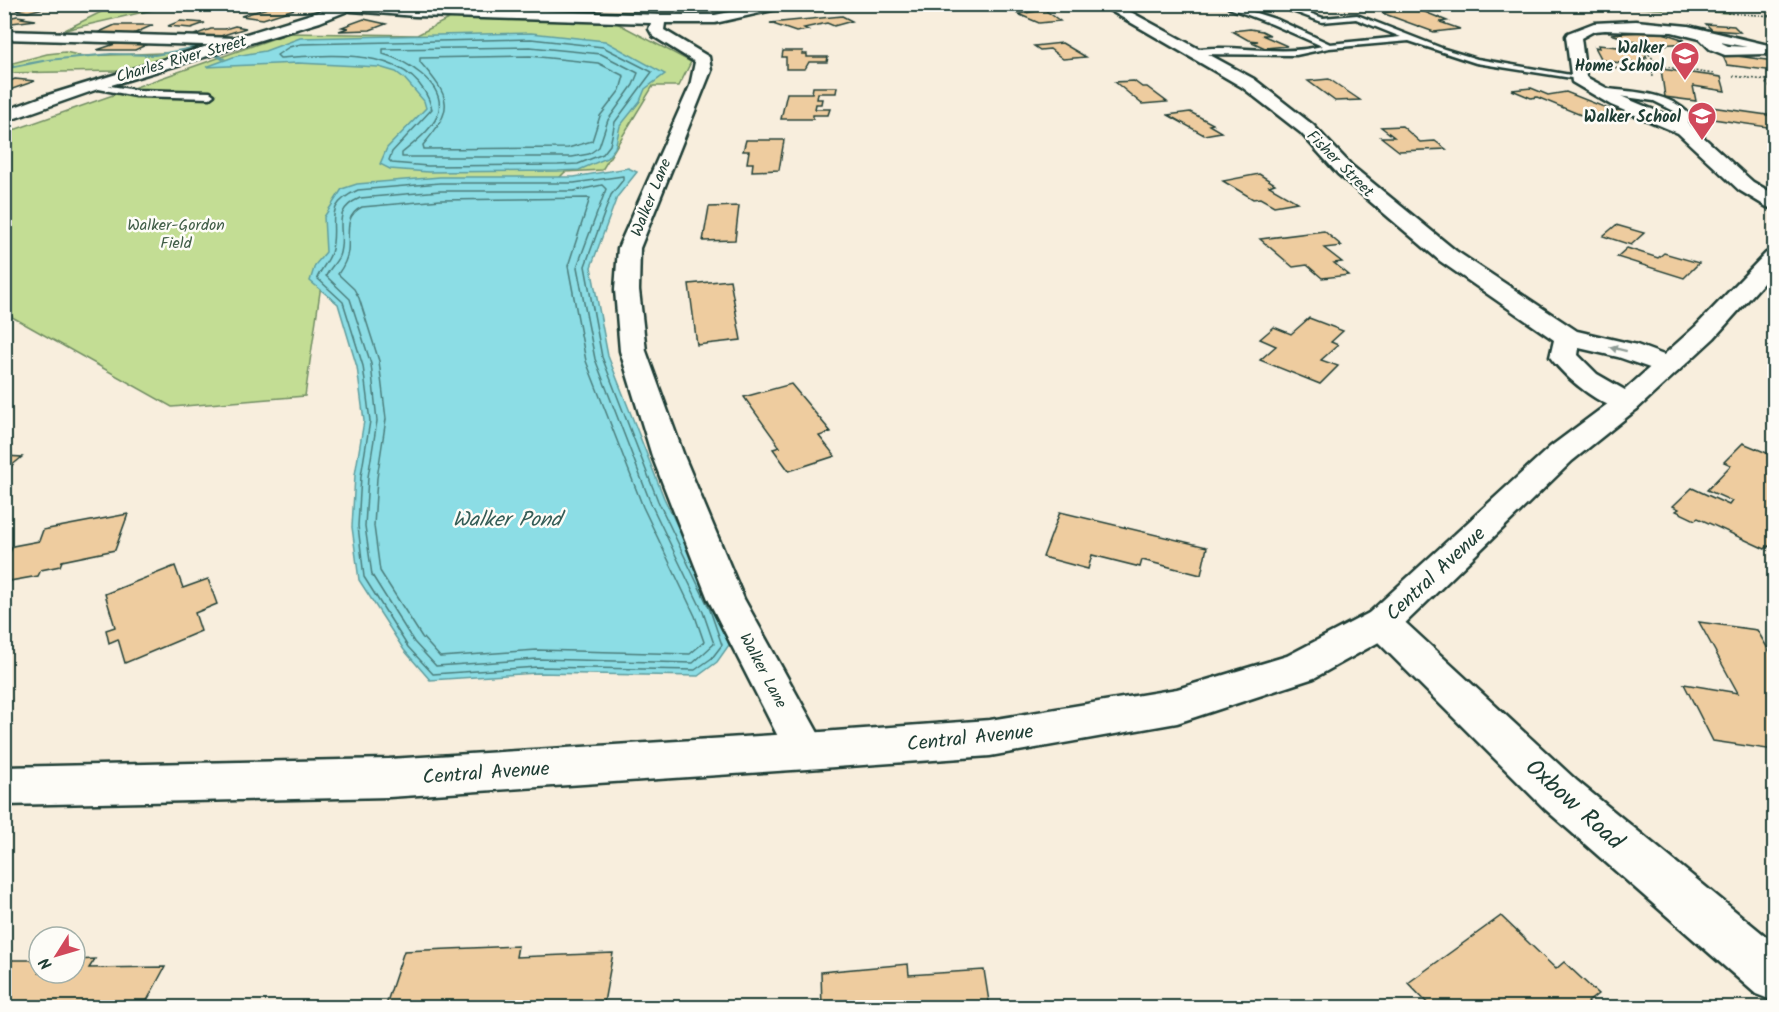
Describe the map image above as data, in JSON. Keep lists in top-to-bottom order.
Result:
{
  "streets": {
    "street": [
      "Charles River Street",
      "Fisher Street",
      "Walker Lane",
      "Central Avenue",
      "Oxbow Road"
    ]
  },
  "crossings": [
    ["Fisher Street", "Central Avenue"],
    ["Walker Lane", "Central Avenue"],
    ["Central Avenue", "Oxbow Road"]
  ],
  "water": ["Walker Pond"],
  "parks": ["Walker-Gordon Field"],
  "places": {
    "school or university": ["Walker Home School", "Walker School"]
  },
  "north": "bottom left"
}
